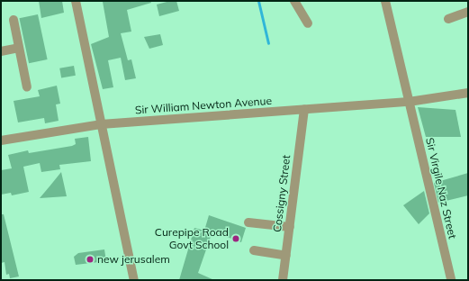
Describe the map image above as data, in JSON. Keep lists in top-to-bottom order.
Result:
{
  "streets": {
    "street": ["Sir William Newton Avenue", "Sir Virgile Naz Street", "Cossigny Street"]
  },
  "crossings": [
    ["Sir William Newton Avenue", "Sir Virgile Naz Street"],
    ["Sir William Newton Avenue", "Cossigny Street"]
  ],
  "places": ["Curepipe Road Govt School", "new jerusalem"]
}
